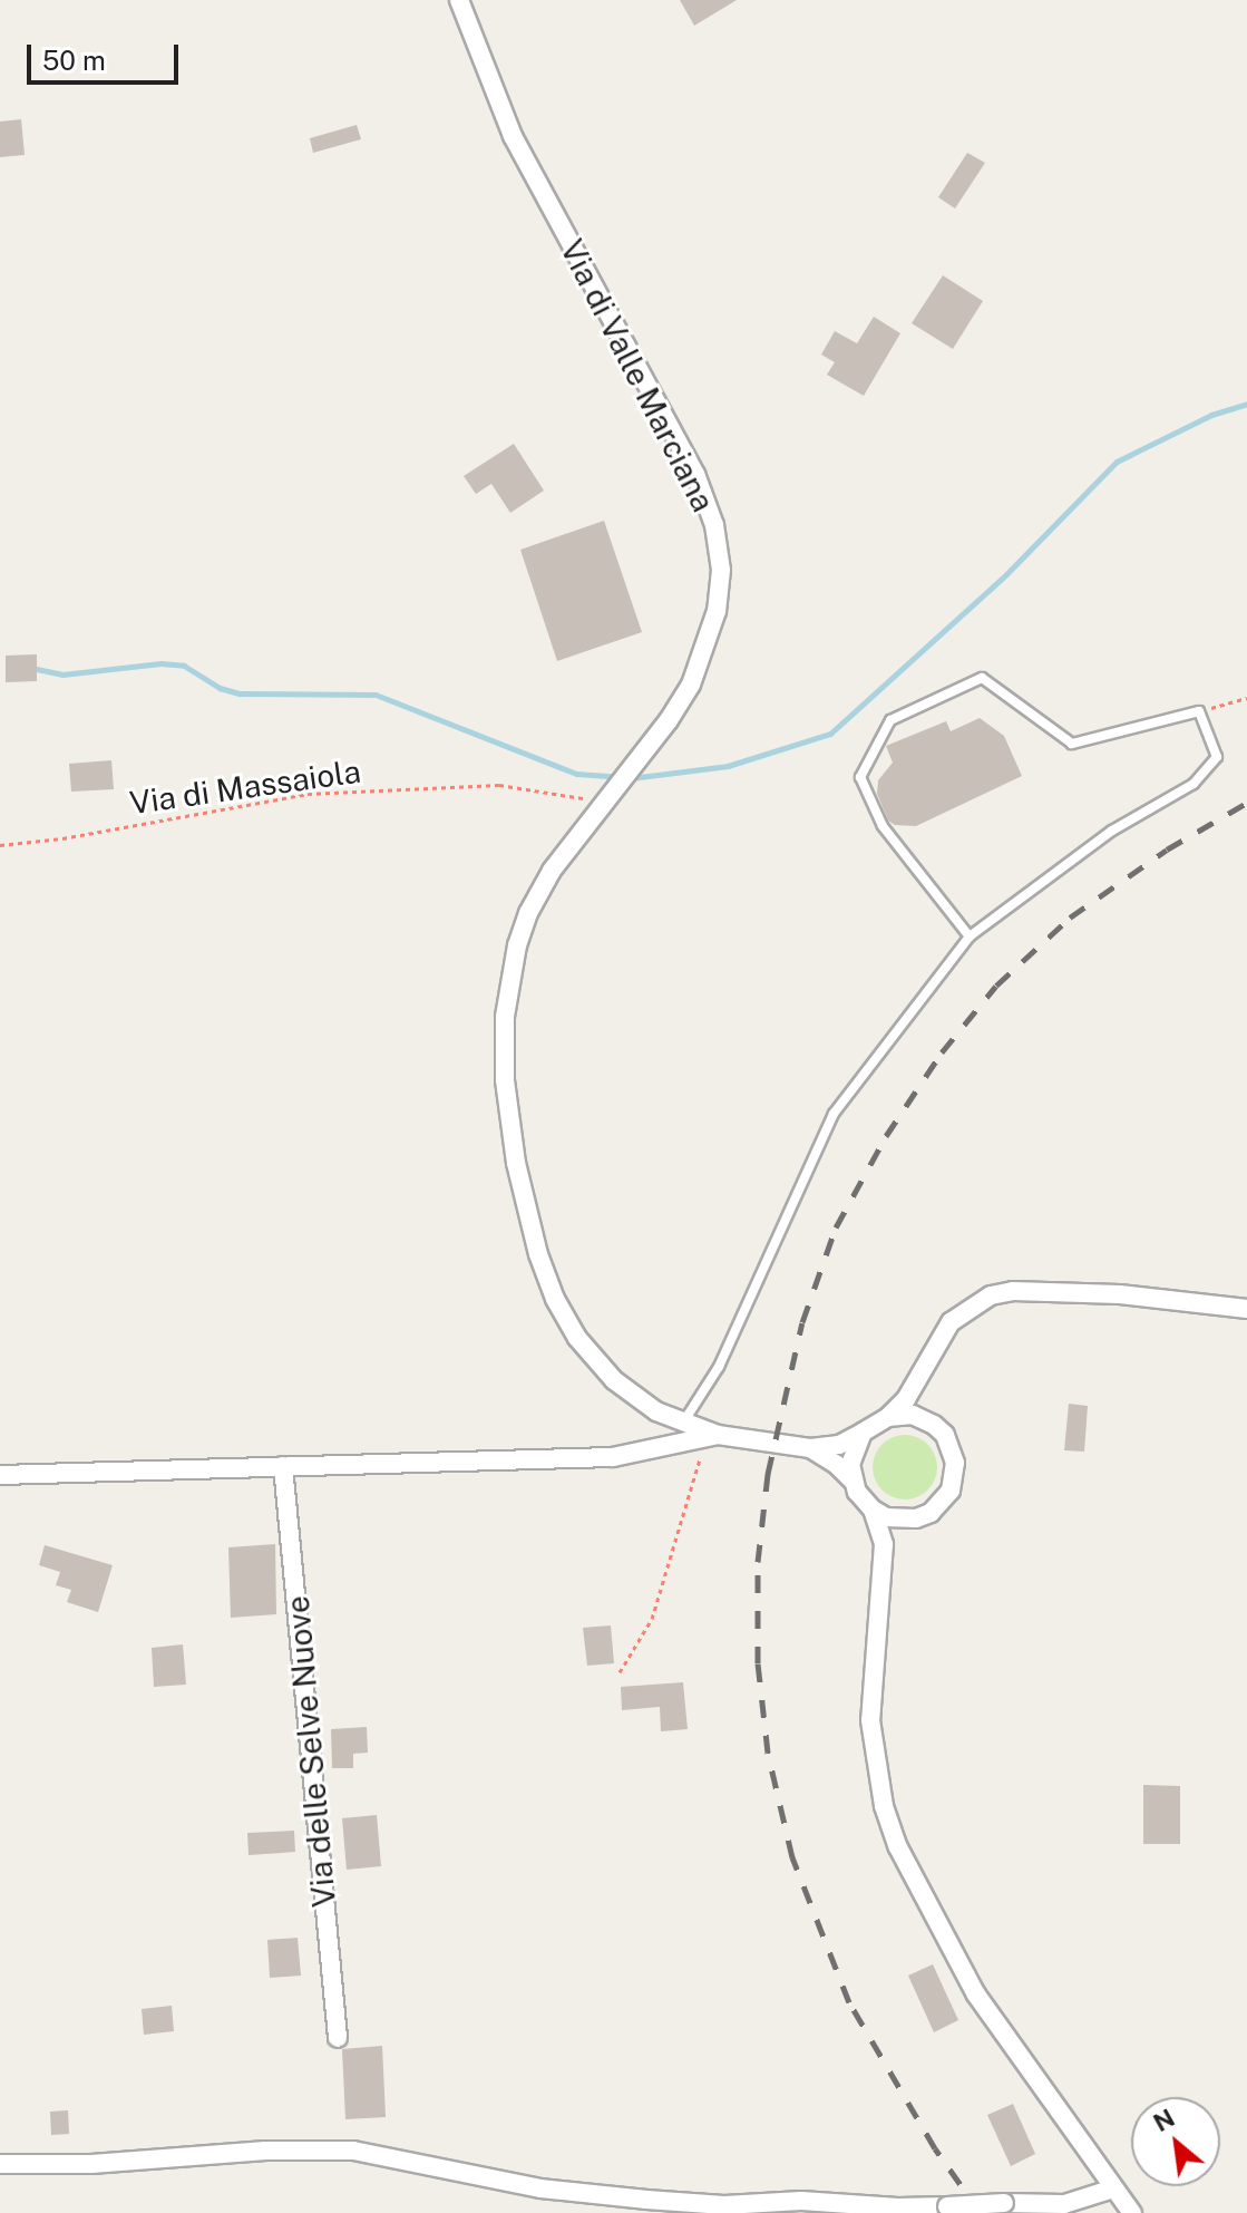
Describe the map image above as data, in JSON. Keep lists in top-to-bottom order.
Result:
{
  "streets": {
    "street": ["Via di Valle Marciana", "Via delle Selve Nuove"],
    "path": ["Via di Massaiola"]
  },
  "crossings": [
    ["Via di Valle Marciana", "Via di Massaiola"]
  ],
  "scale_bar": "50 m",
  "north": "top left"
}
